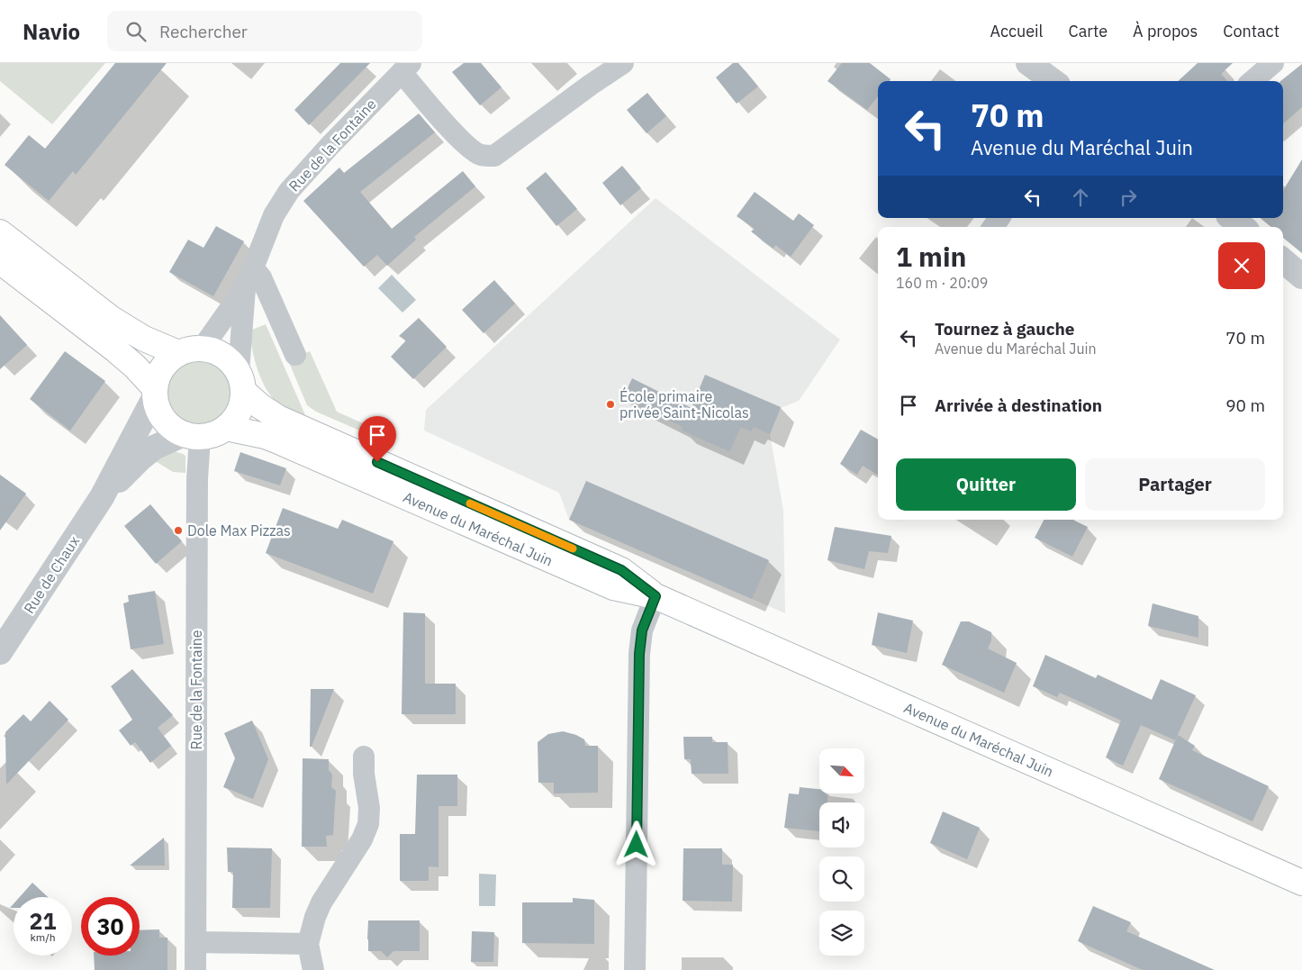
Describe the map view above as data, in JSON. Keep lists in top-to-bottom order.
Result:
{
  "streets": {
    "main road": ["Avenue du Maréchal Juin"],
    "street": ["Rue de la Fontaine", "Rue de Chaux"]
  },
  "crossings": [
    ["Rue de la Fontaine", "Avenue du Maréchal Juin"],
    ["Rue de la Fontaine", "Rue de Chaux"],
    ["Avenue du Maréchal Juin", "Rue de Chaux"]
  ],
  "places": ["École primaire privée Saint-Nicolas", "Dole Max Pizzas"],
  "north": "bottom right",
  "page": {
    "header": "Navio",
    "search": "Rechercher",
    "nav": [
      "Accueil",
      "Carte",
      "À propos",
      "Contact"
    ],
    "turn": ["70 m", "Avenue du Maréchal Juin"],
    "heading": ["1 min", "160 m · 20:09"],
    "list": [
      {
        "name": "Tournez à gauche",
        "note": "Avenue du Maréchal Juin",
        "value": "70 m"
      },
      {
        "name": "Arrivée à destination",
        "value": "90 m"
      }
    ],
    "buttons": ["Quitter", "Partager"],
    "speed": "21 km/h",
    "limit": "30"
  }
}
